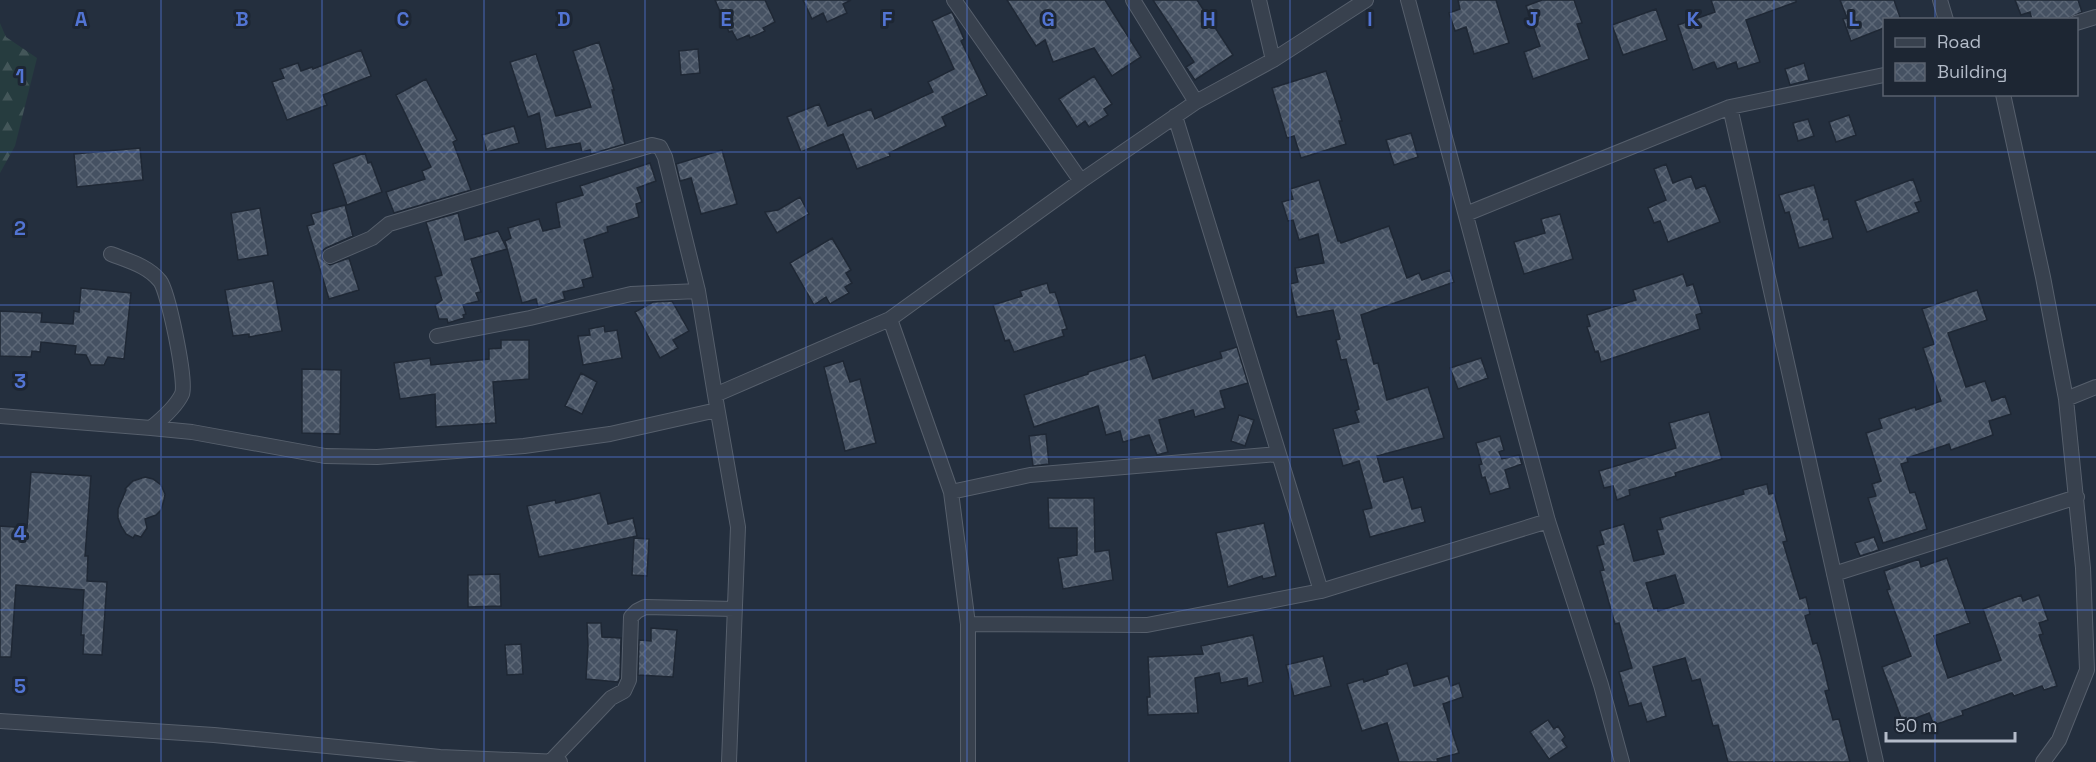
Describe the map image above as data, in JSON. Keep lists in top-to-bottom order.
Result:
{
  "legend": ["Road", "Building"],
  "scale_bar": "50 m",
  "grid": {
    "columns": [
      "A",
      "B",
      "C",
      "D",
      "E",
      "F",
      "G",
      "H",
      "I",
      "J",
      "K",
      "L"
    ],
    "rows": [
      "1",
      "2",
      "3",
      "4",
      "5"
    ]
  }
}
